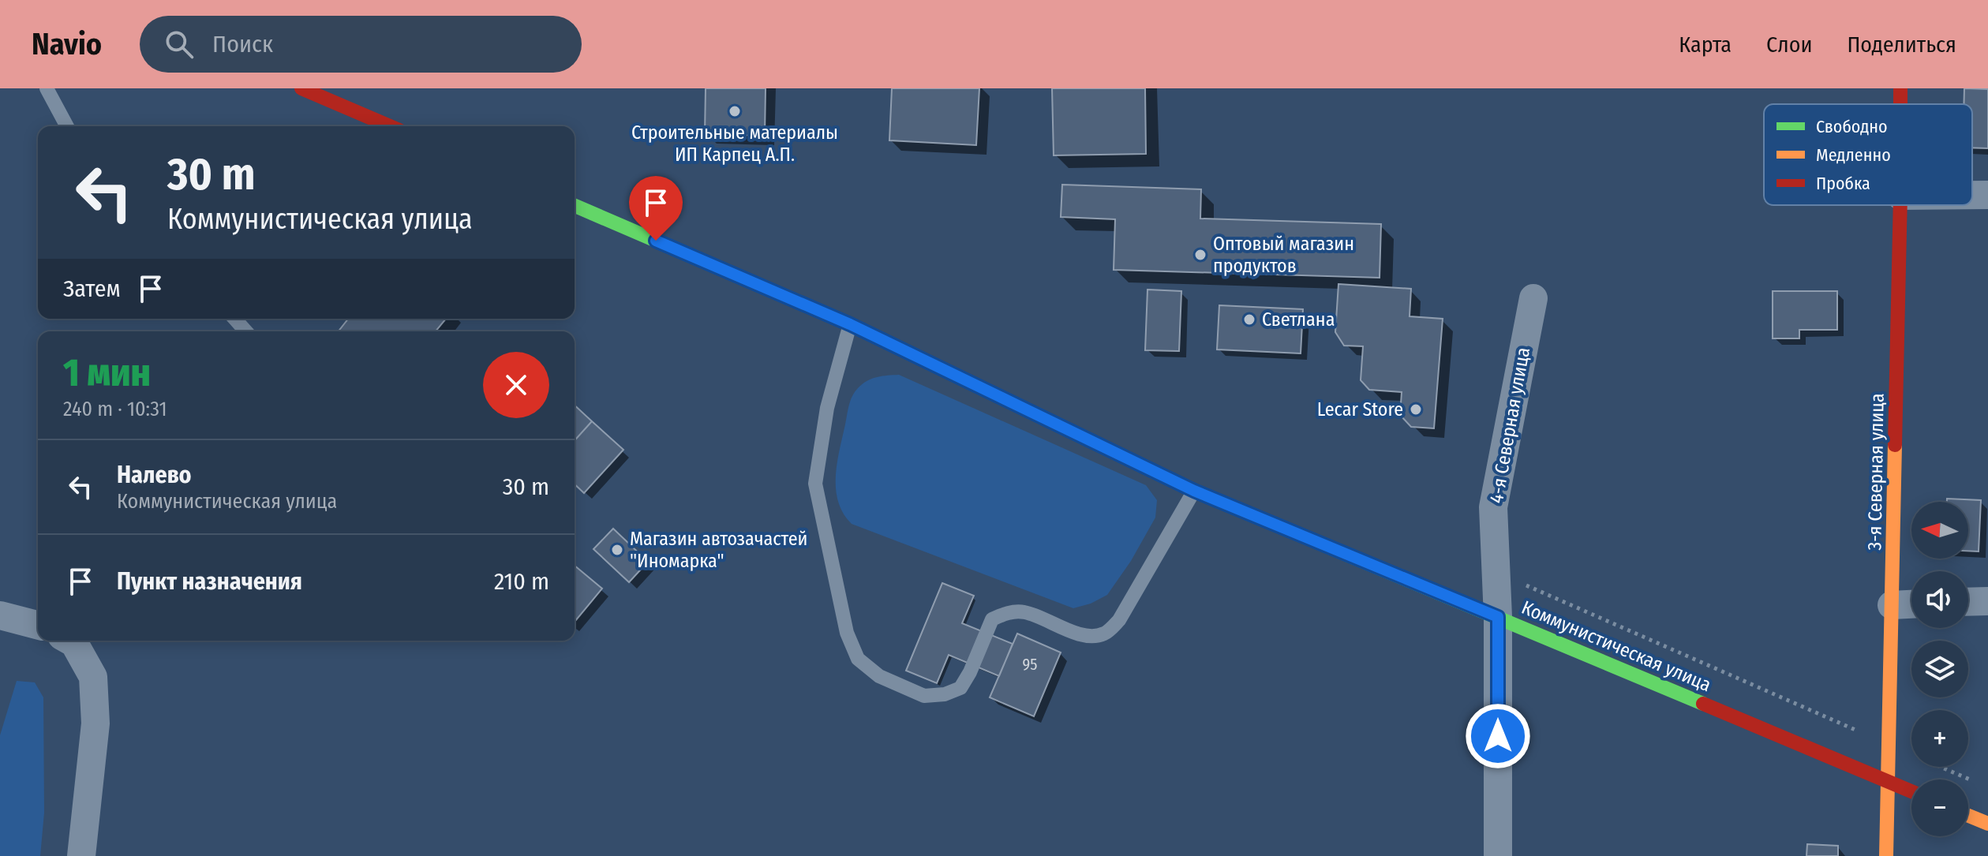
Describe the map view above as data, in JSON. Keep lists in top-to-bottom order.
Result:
{
  "streets": {
    "street": ["4-я Северная улица", "3-я Северная улица", "Коммунистическая улица"]
  },
  "crossings": [
    ["4-я Северная улица", "Коммунистическая улица"],
    ["3-я Северная улица", "Коммунистическая улица"]
  ],
  "places": [
    "Строительные материалы ИП Карпец А.П.",
    "Оптовый магазин продуктов",
    "Светлана",
    "Lecar Store",
    "Магазин автозачастей \"Иномарка\""
  ],
  "house_numbers": ["95"],
  "legend": ["Свободно", "Медленно", "Пробка"],
  "north": "left",
  "page": {
    "header": "Navio",
    "search": "Поиск",
    "nav": ["Карта", "Слои", "Поделиться"],
    "turn": ["30 m", "Коммунистическая улица"],
    "then": "Затем",
    "heading": ["1 мин", "240 m · 10:31"],
    "list": [
      {
        "name": "Налево",
        "note": "Коммунистическая улица",
        "value": "30 m"
      },
      {
        "name": "Пункт назначения",
        "value": "210 m"
      }
    ],
    "map_buttons": ["+", "−"]
  }
}
